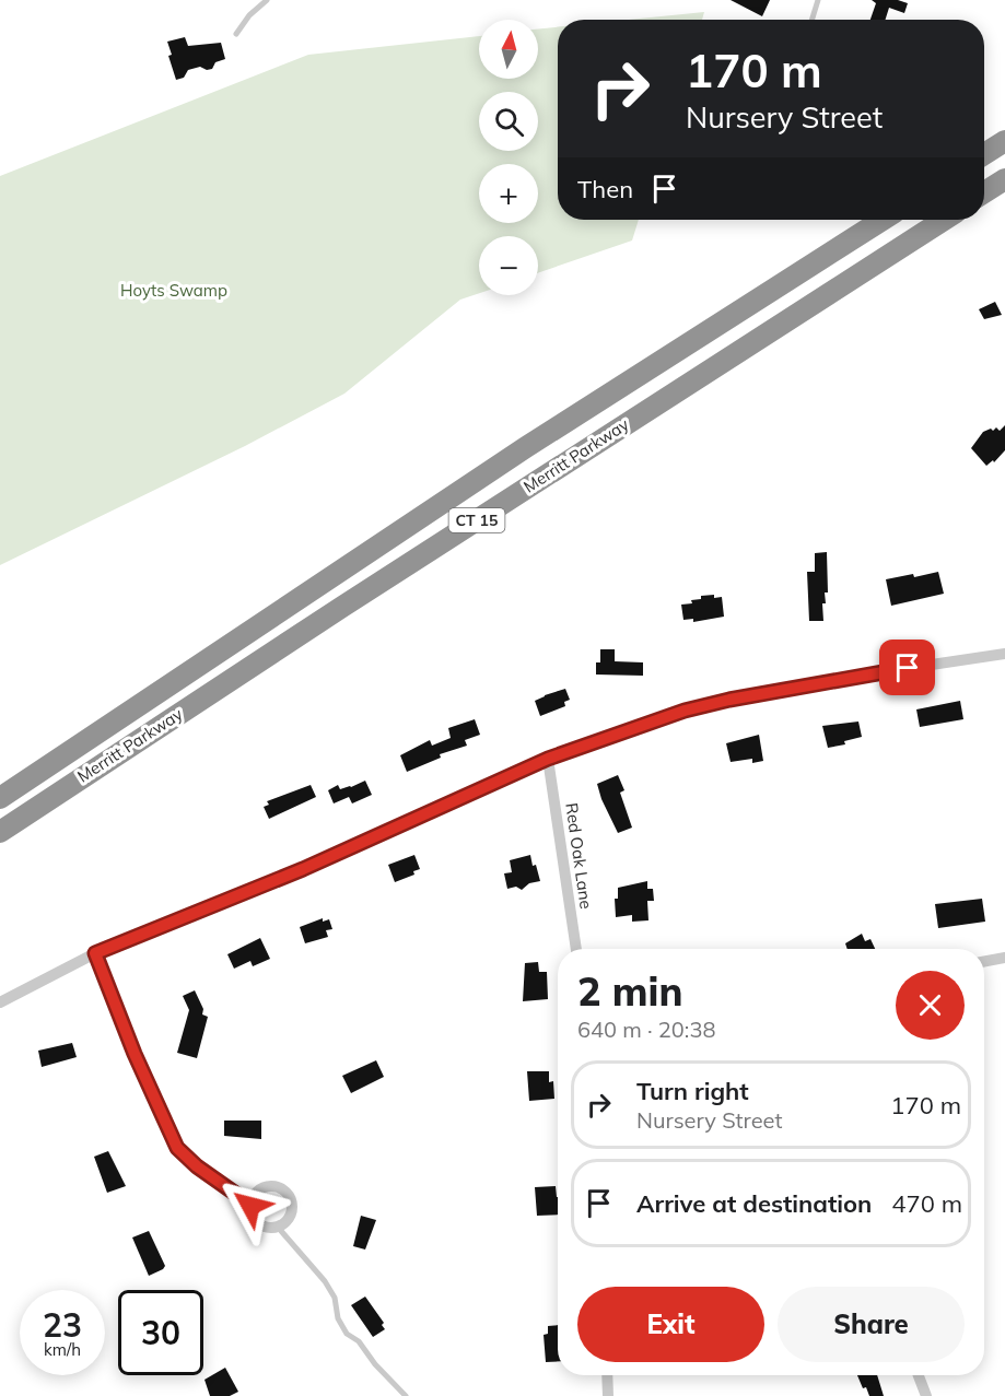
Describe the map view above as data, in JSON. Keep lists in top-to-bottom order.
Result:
{
  "streets": {
    "highway": ["Merritt Parkway", "CT 15"],
    "street": ["Red Oak Lane"]
  },
  "parks": ["Hoyts Swamp"],
  "north": "top",
  "page": {
    "map_buttons": ["+", "−"],
    "turn": ["170 m", "Nursery Street"],
    "then": "Then",
    "heading": ["2 min", "640 m · 20:38"],
    "list": [
      {
        "name": "Turn right",
        "note": "Nursery Street",
        "value": "170 m"
      },
      {
        "name": "Arrive at destination",
        "value": "470 m"
      }
    ],
    "buttons": ["Exit", "Share"],
    "speed": "23 km/h",
    "limit": "30"
  }
}
